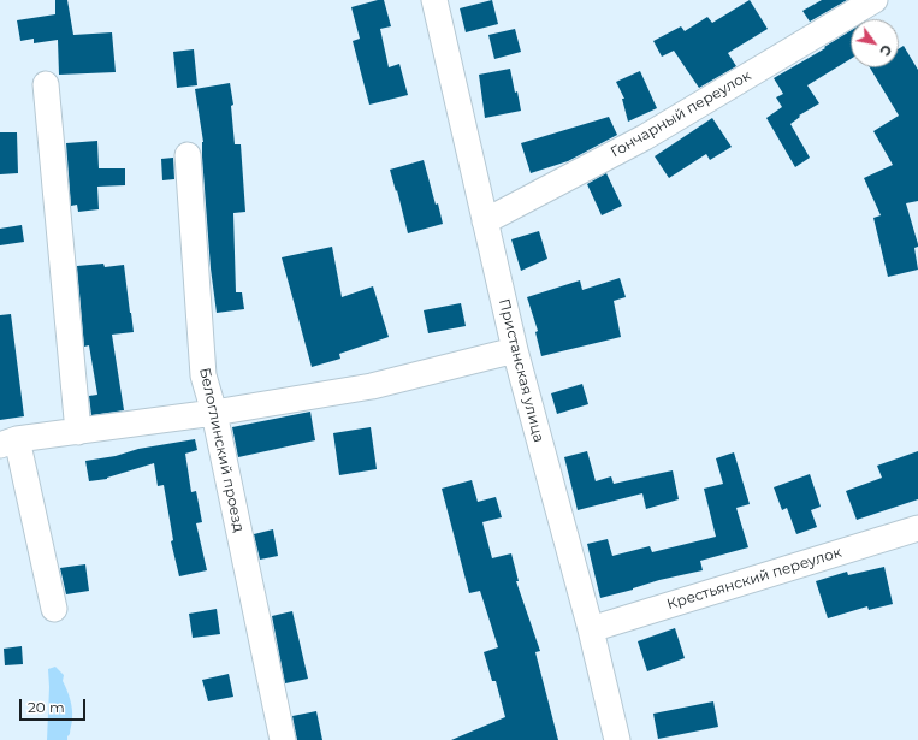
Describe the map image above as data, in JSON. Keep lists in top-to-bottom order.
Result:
{
  "streets": {
    "street": [
      "Гончарный переулок",
      "Пристанская улица",
      "Белоглинский проезд",
      "Крестьянский переулок"
    ]
  },
  "crossings": [
    ["Гончарный переулок", "Пристанская улица"],
    ["Пристанская улица", "Крестьянский переулок"]
  ],
  "scale_bar": "20 m",
  "north": "bottom right"
}
